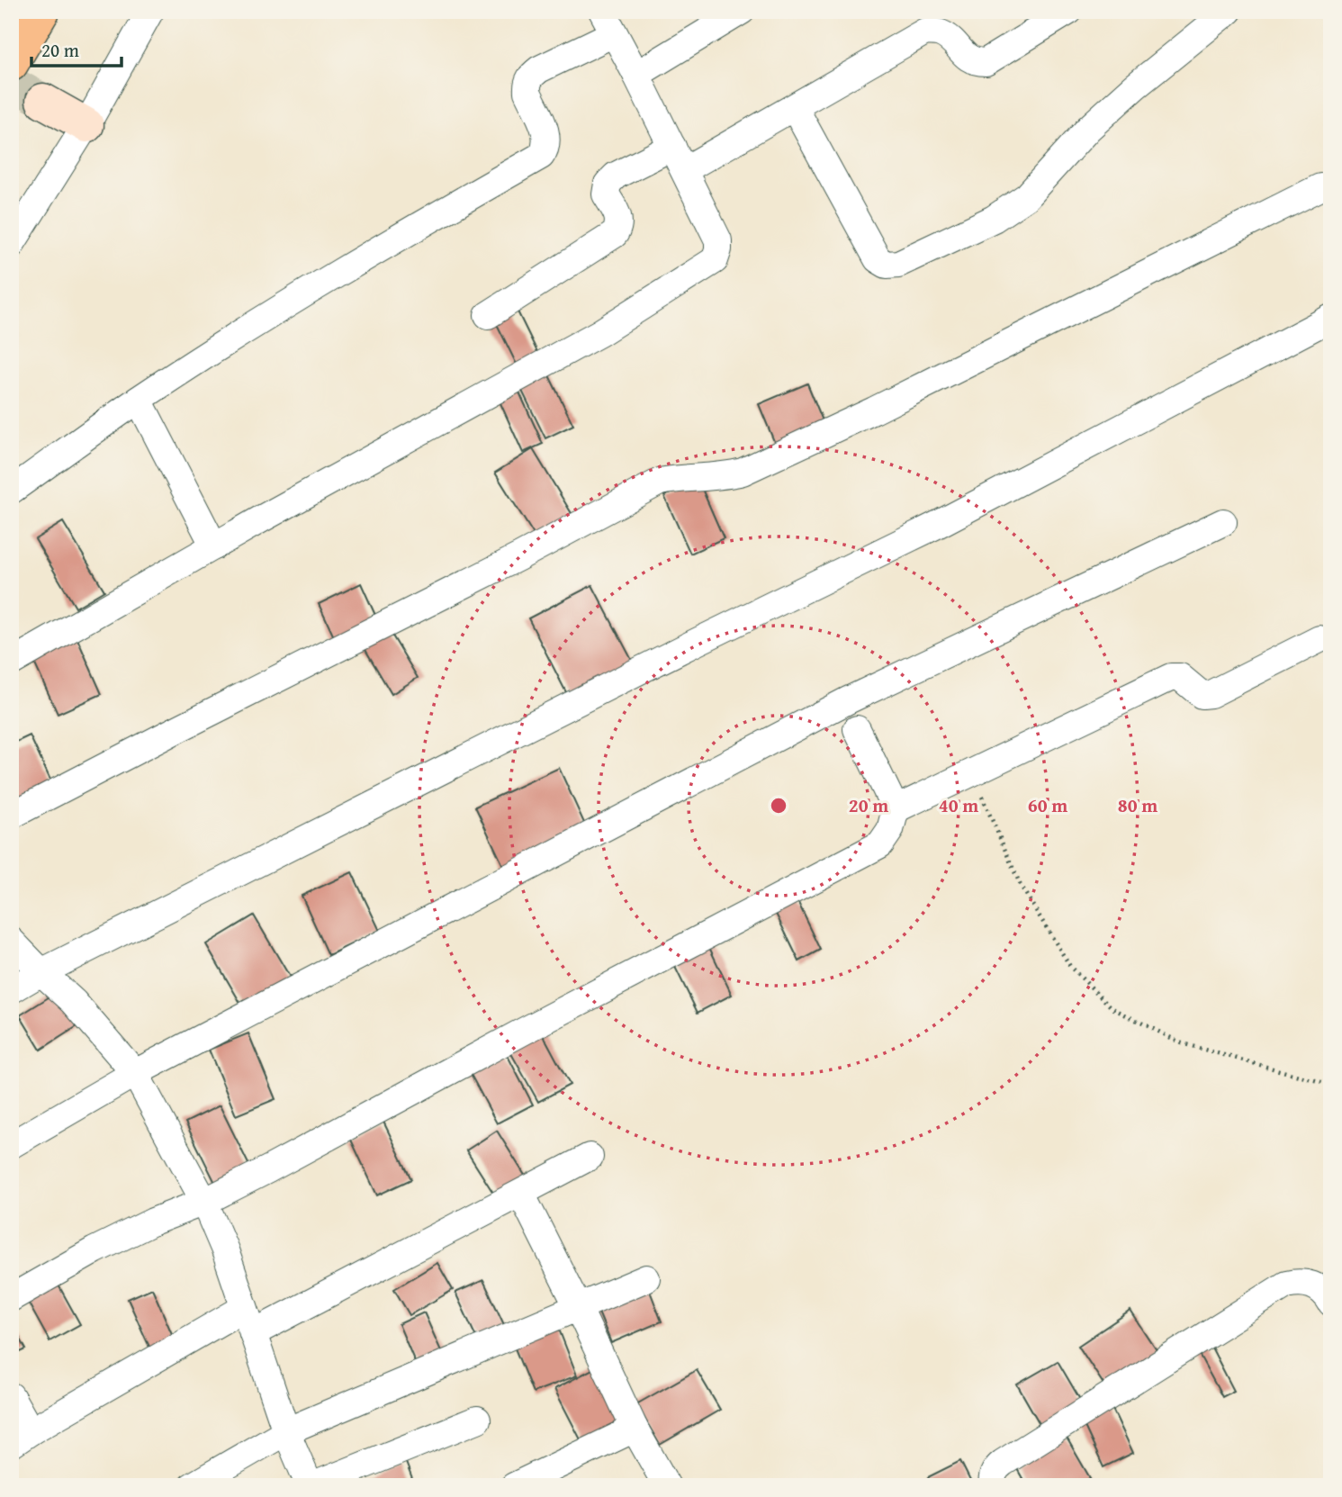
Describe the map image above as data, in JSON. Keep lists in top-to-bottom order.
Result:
{
  "scale_bar": "20 m",
  "rings": [
    "20 m",
    "40 m",
    "60 m",
    "80 m"
  ]
}
